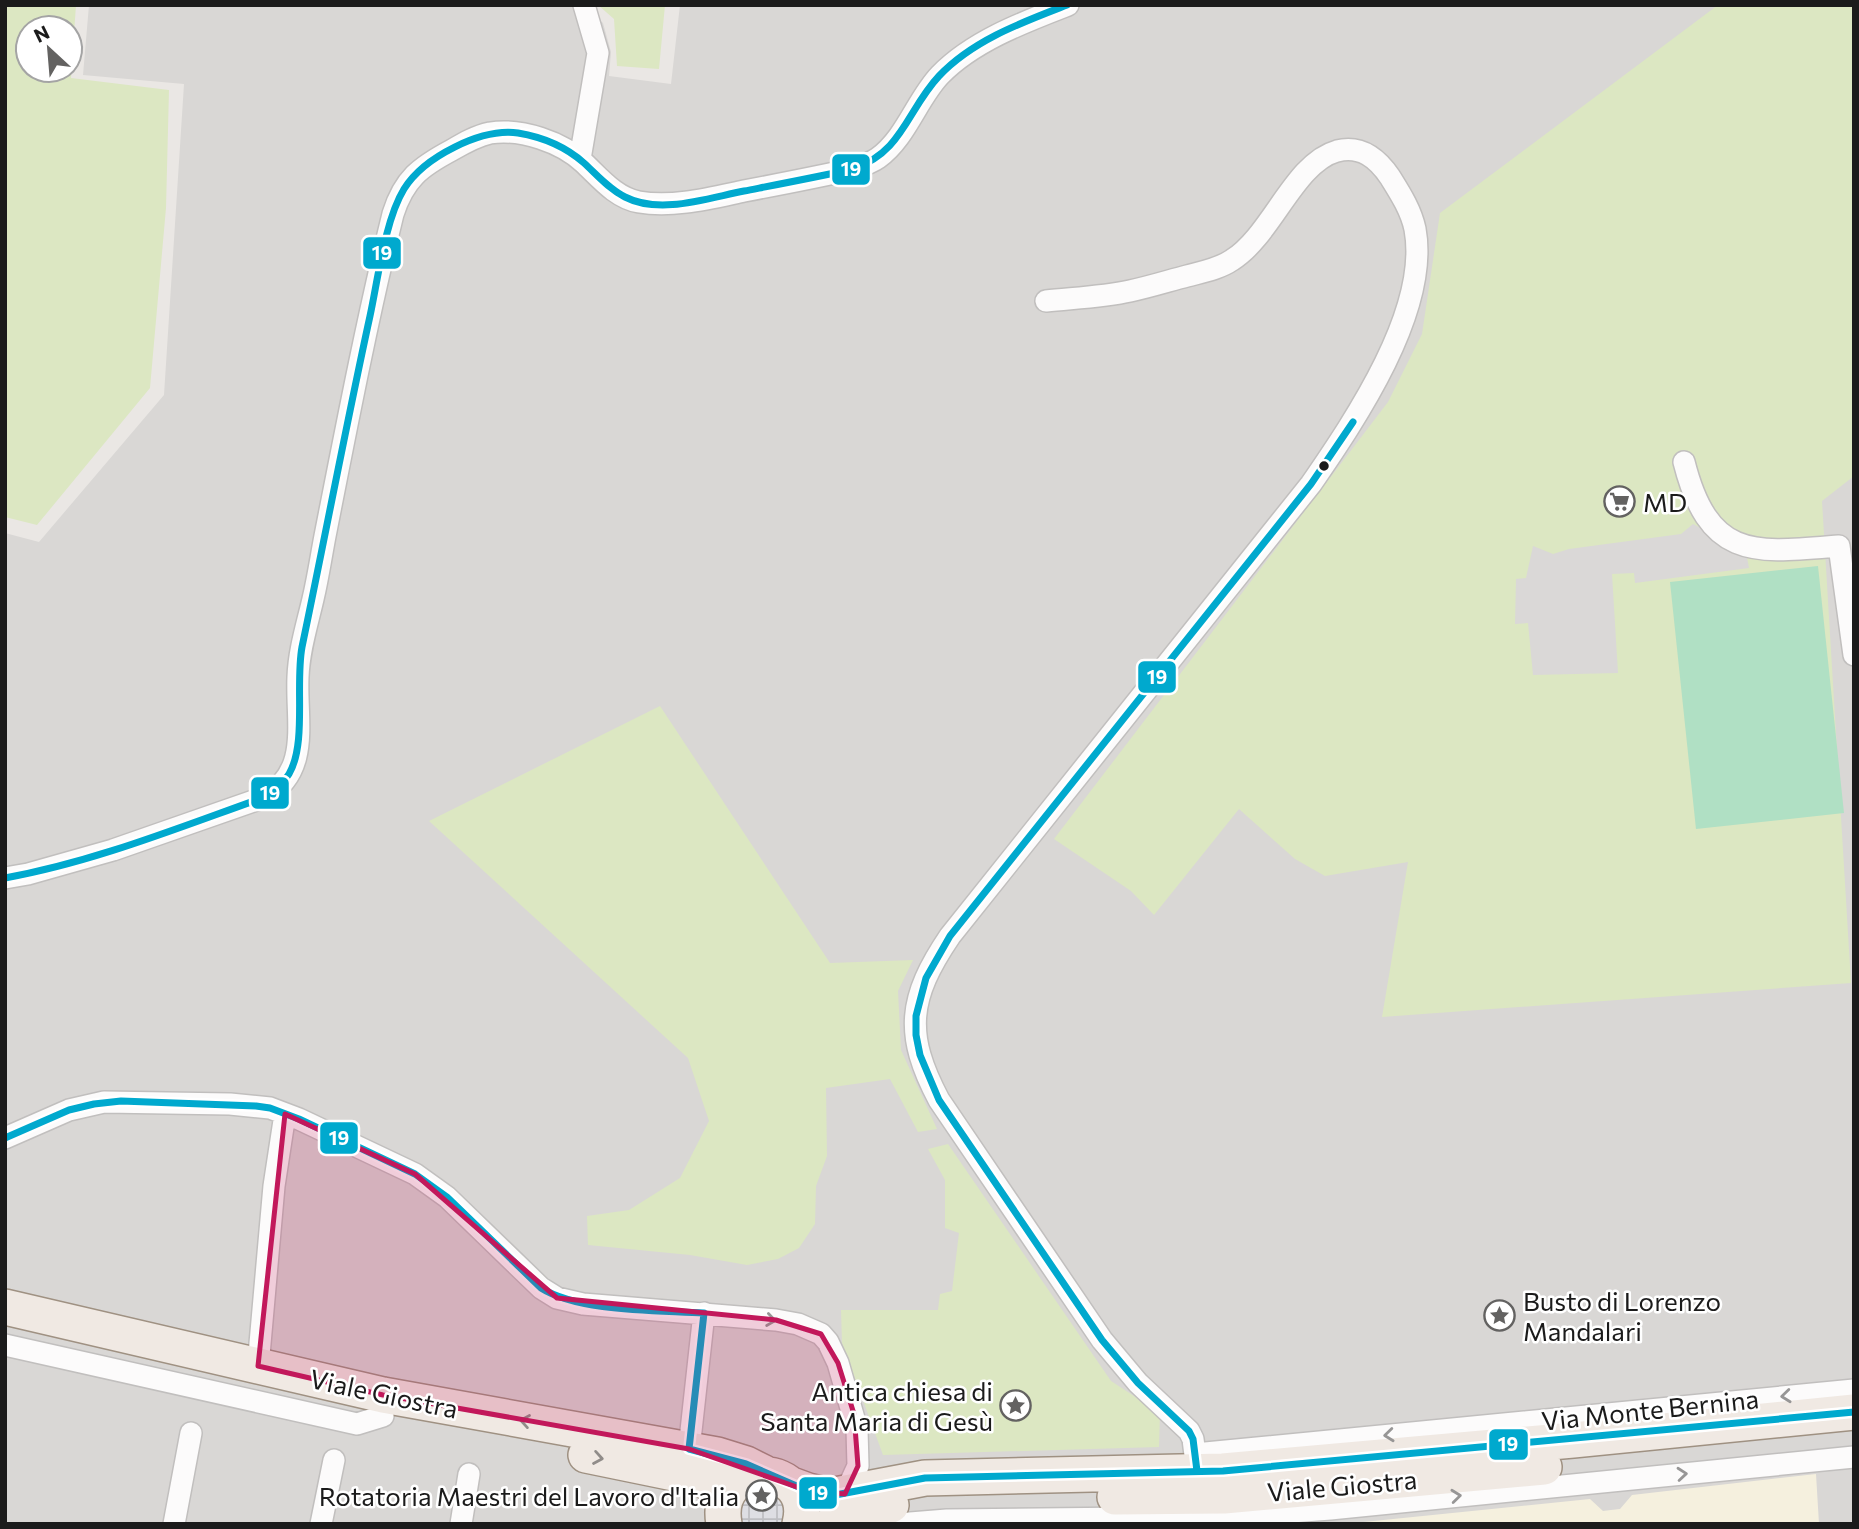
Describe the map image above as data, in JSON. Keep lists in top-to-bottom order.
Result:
{
  "streets": {
    "main road": ["Viale Giostra"],
    "street": ["Via Monte Bernina"]
  },
  "crossings": [
    ["Viale Giostra", "Via Monte Bernina"]
  ],
  "one_way": ["Via Monte Bernina"],
  "places": {
    "supermarket": ["MD"],
    "place": ["Busto di Lorenzo Mandalari", "Antica chiesa di Santa Maria di Gesù", "Rotatoria Maestri del Lavoro d'Italia"]
  },
  "lines": ["transit line 19"],
  "north": "top left"
}
